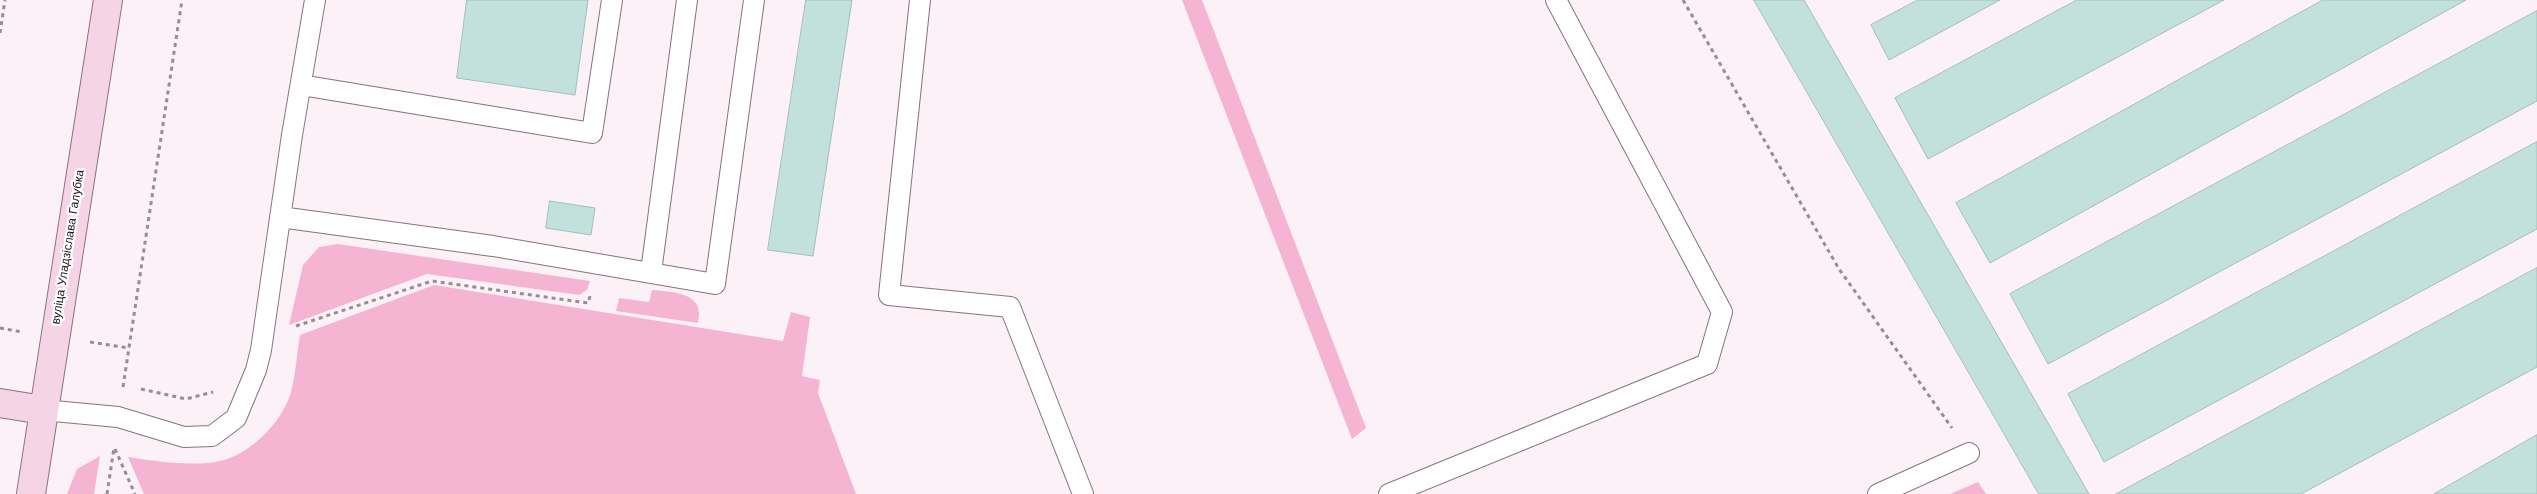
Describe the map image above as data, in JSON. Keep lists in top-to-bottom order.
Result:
{
  "streets": {
    "main road": ["вуліца Уладзіслава Галубка"]
  }
}
